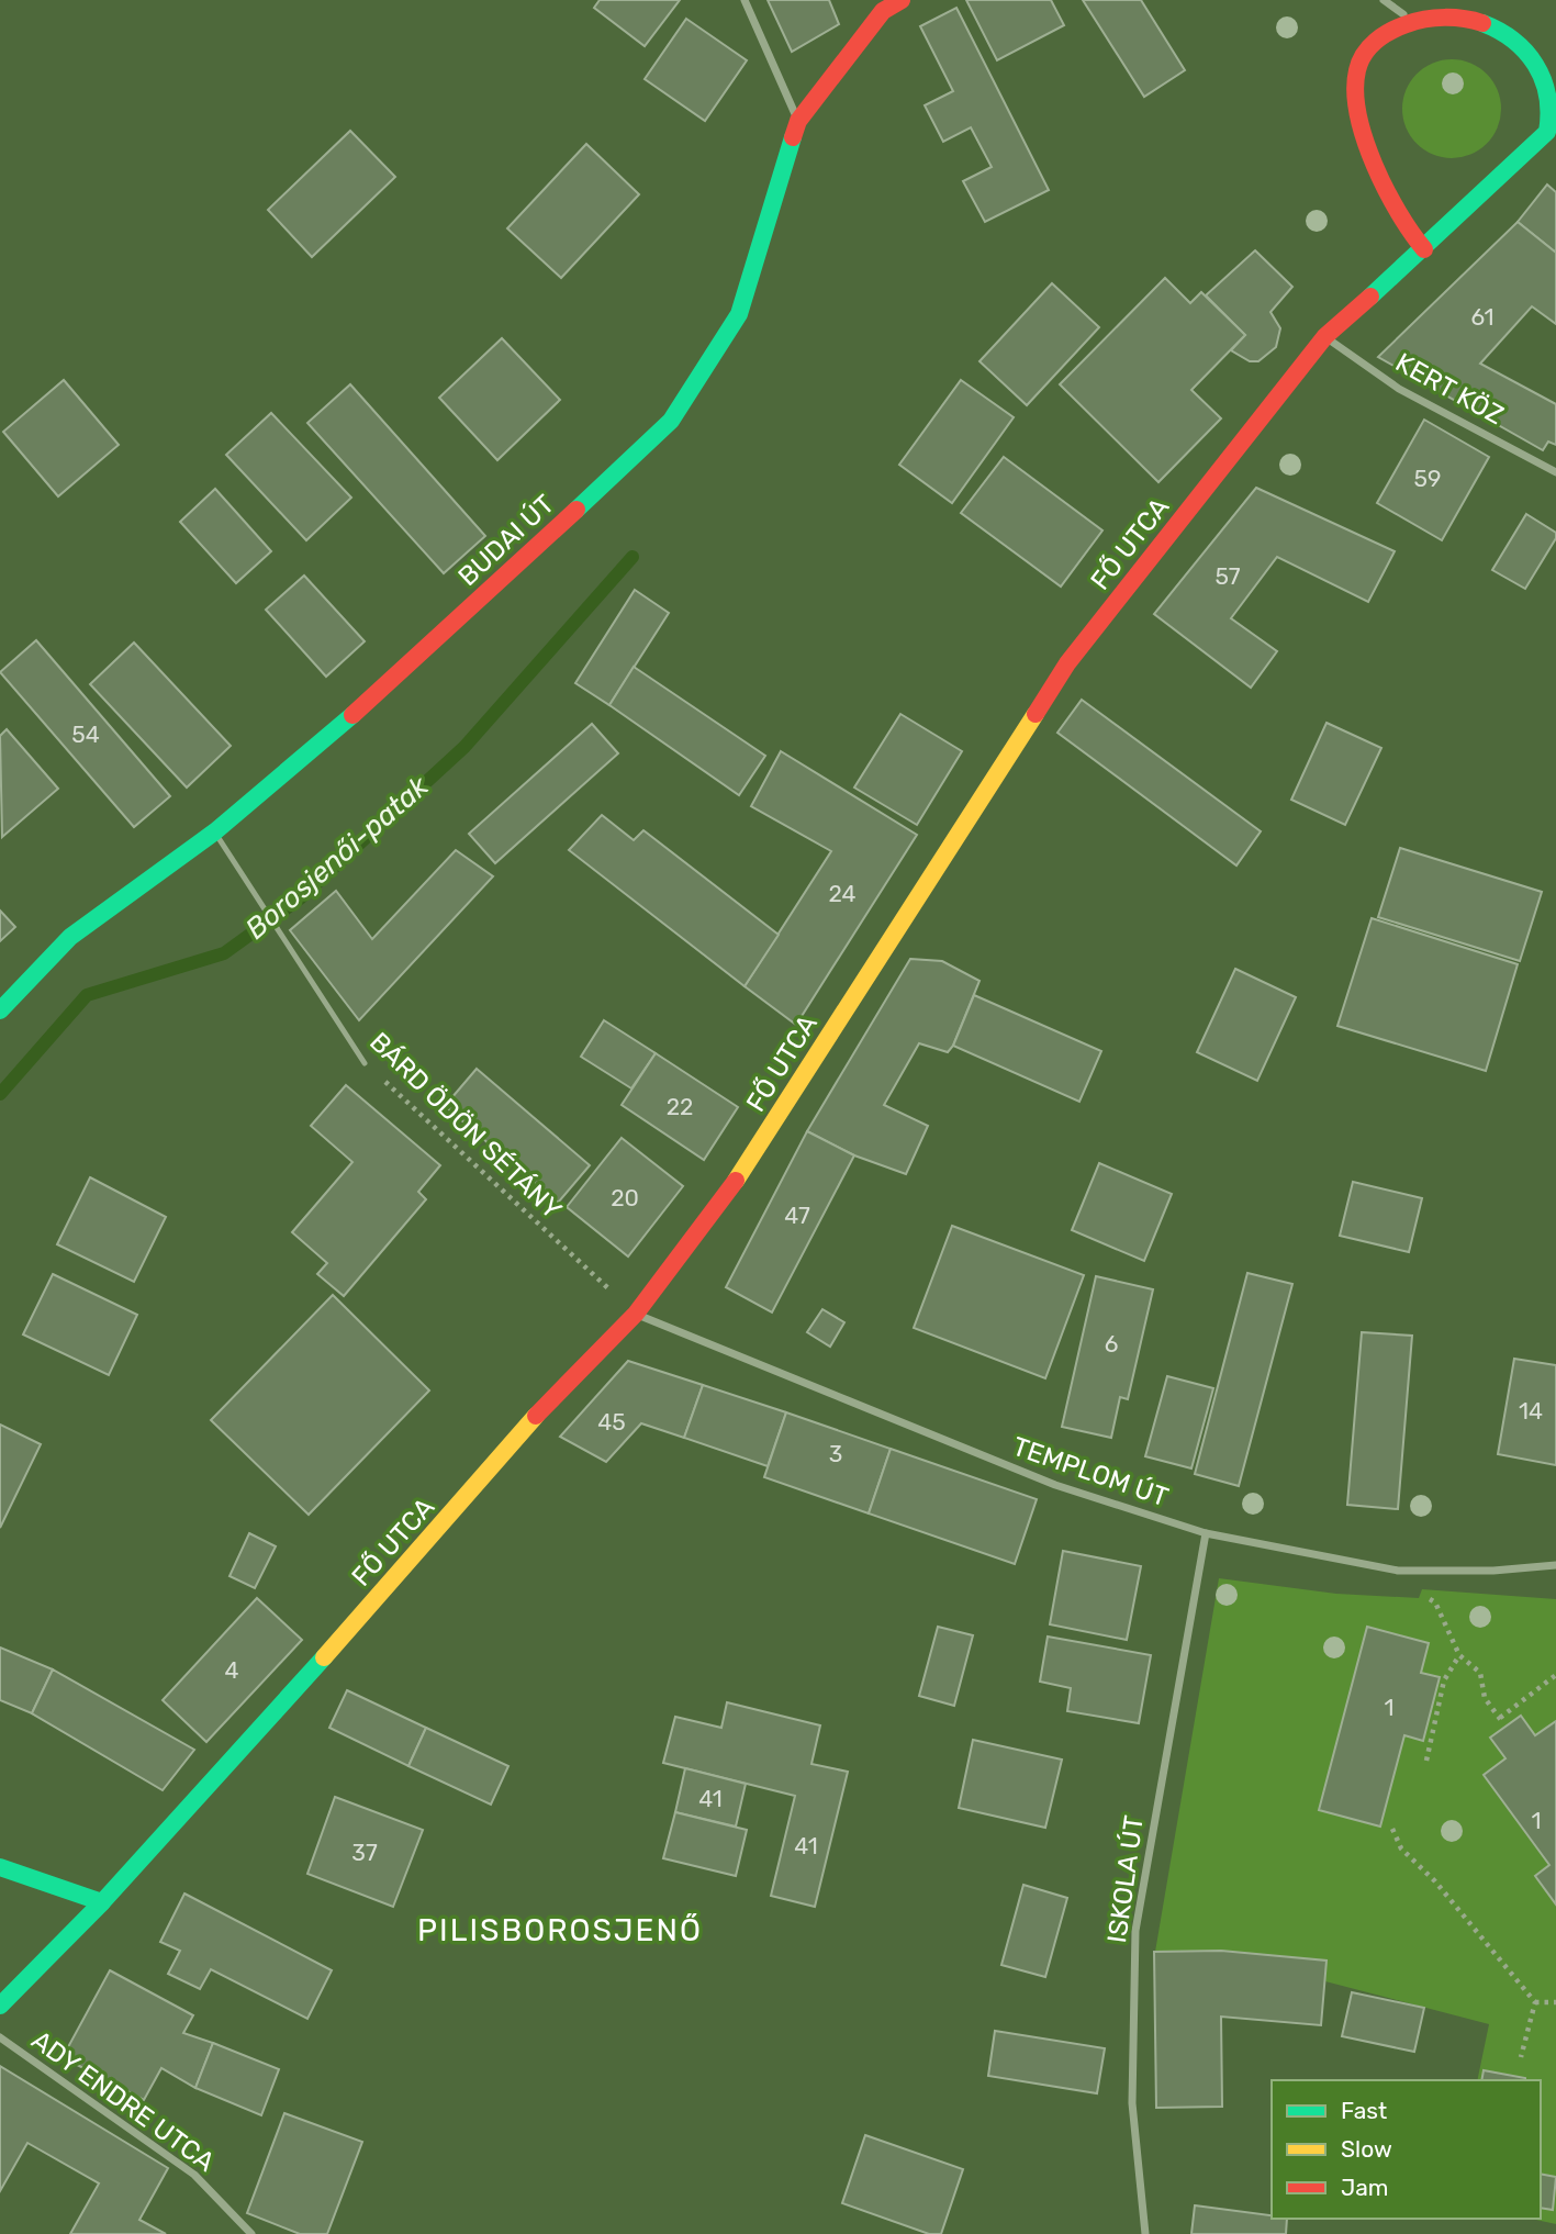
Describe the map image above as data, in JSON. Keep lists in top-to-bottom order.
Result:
{
  "streets": {
    "street": [
      "KERT KÖZ",
      "BUDAI ÚT",
      "FŐ UTCA",
      "TEMPLOM ÚT",
      "ISKOLA ÚT",
      "ADY ENDRE UTCA"
    ],
    "lane": ["BÁRD ÖDÖN SÉTÁNY"]
  },
  "crossings": [
    ["KERT KÖZ", "FŐ UTCA"],
    ["BUDAI ÚT", "BÁRD ÖDÖN SÉTÁNY"],
    ["FŐ UTCA", "BÁRD ÖDÖN SÉTÁNY"],
    ["FŐ UTCA", "TEMPLOM ÚT"],
    ["BÁRD ÖDÖN SÉTÁNY", "TEMPLOM ÚT"],
    ["TEMPLOM ÚT", "ISKOLA ÚT"]
  ],
  "districts": ["PILISBOROSJENŐ"],
  "water": ["Borosjenői-patak"],
  "house_numbers": [
    "61",
    "59",
    "57",
    "54",
    "24",
    "22",
    "20",
    "47",
    "6",
    "14",
    "45",
    "3",
    "4",
    "1",
    "41",
    "1",
    "41",
    "37"
  ],
  "legend": ["Fast", "Slow", "Jam"]
}
